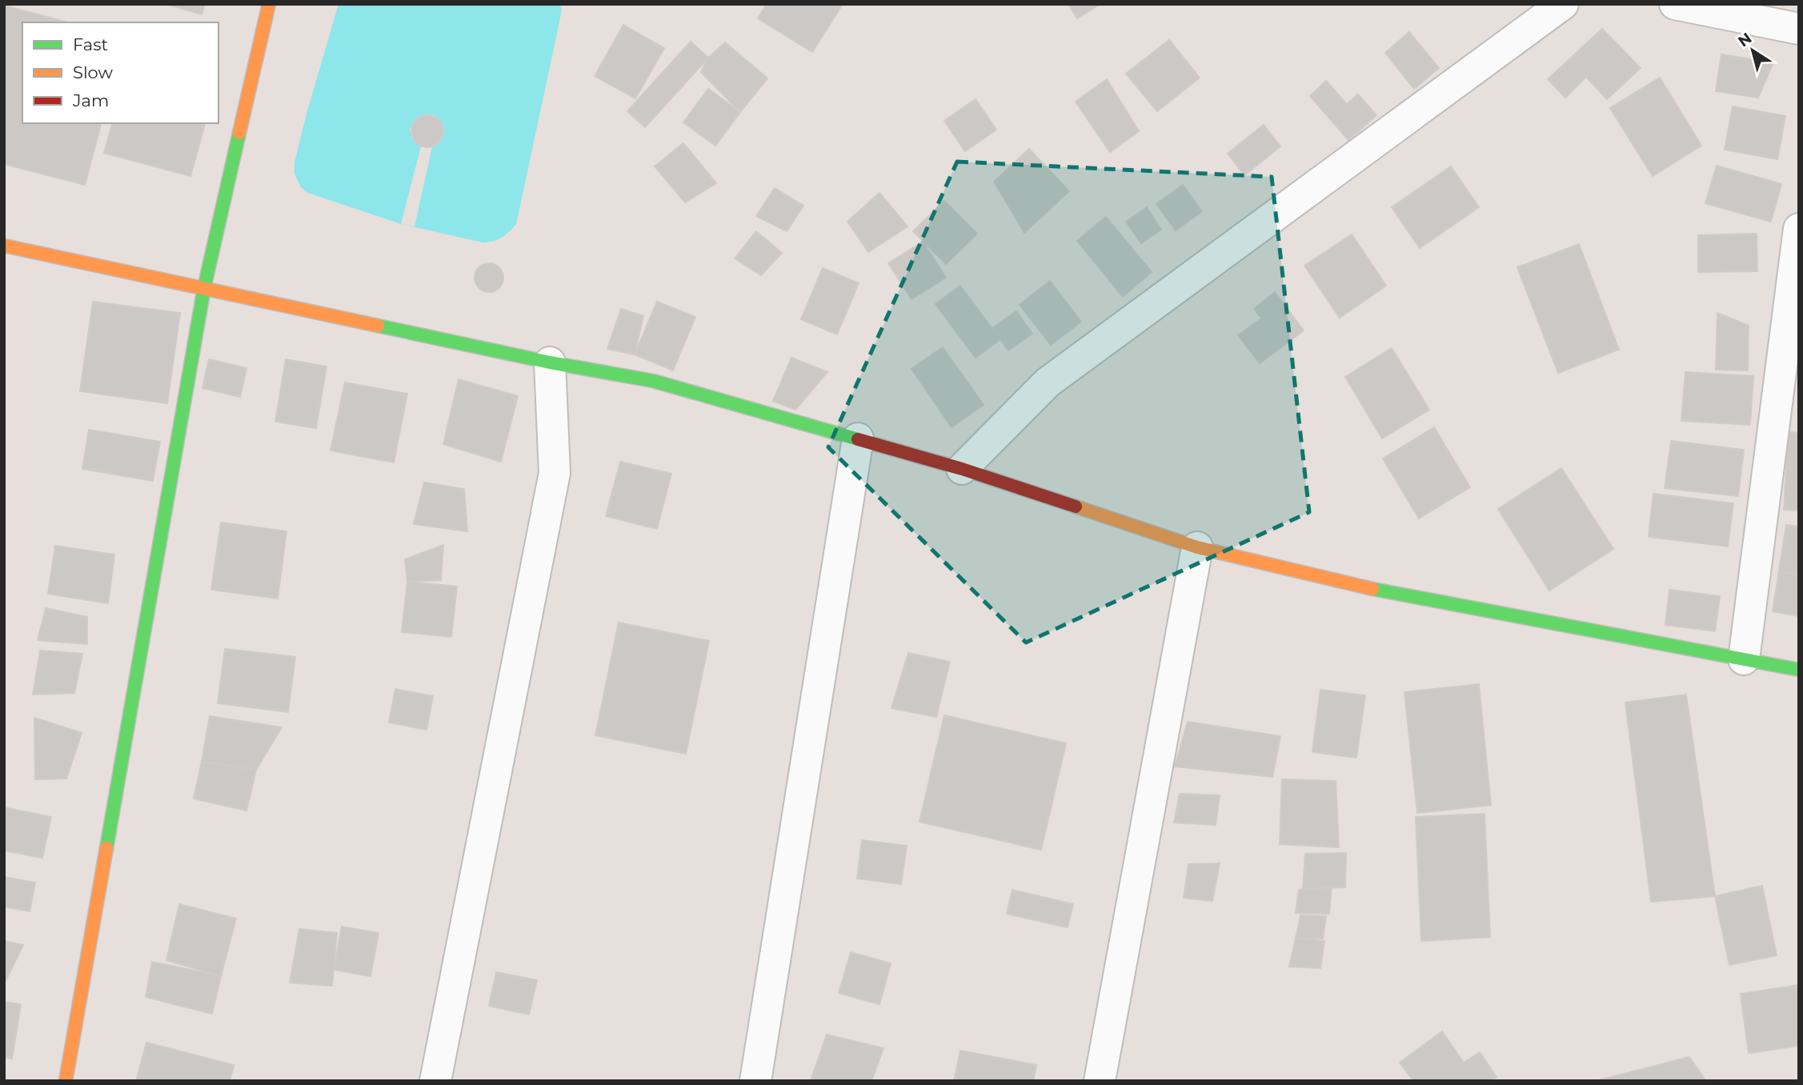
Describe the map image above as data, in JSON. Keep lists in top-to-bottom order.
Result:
{
  "legend": ["Fast", "Slow", "Jam"],
  "north": "top left"
}
